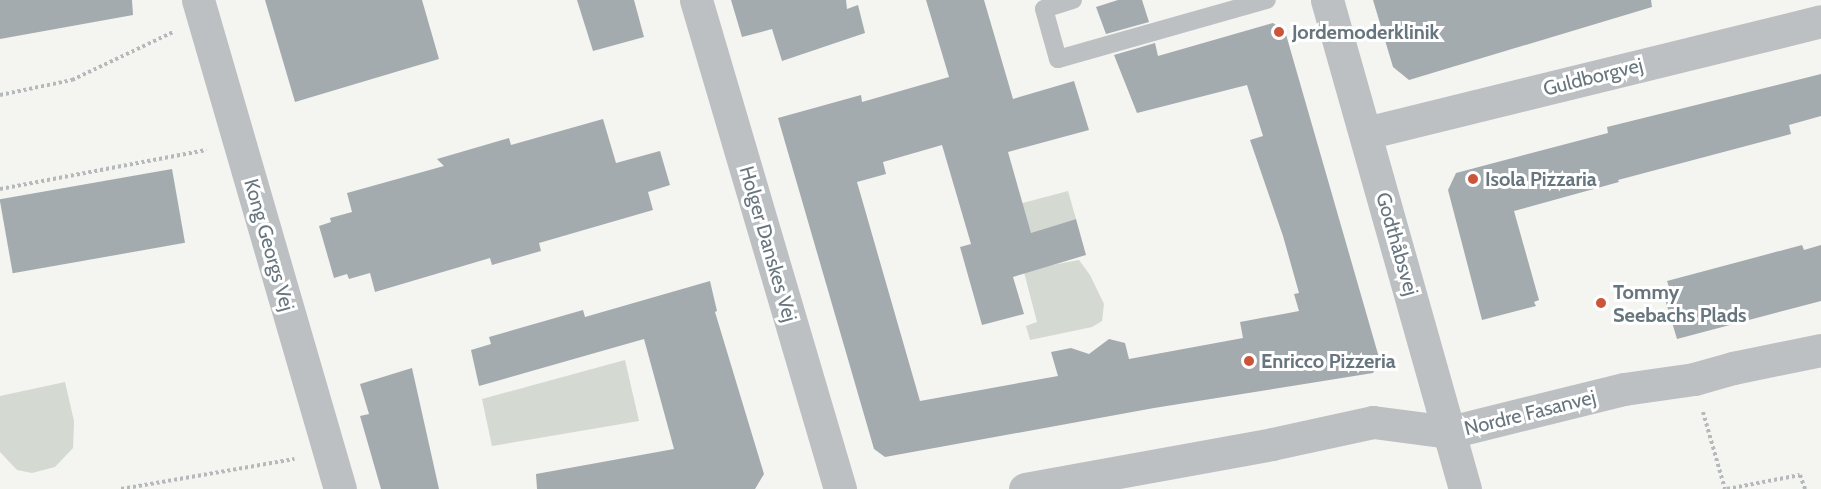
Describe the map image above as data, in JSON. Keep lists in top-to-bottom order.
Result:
{
  "streets": {
    "street": [
      "Guldborgvej",
      "Holger Danskes Vej",
      "Godthåbsvej",
      "Kong Georgs Vej",
      "Nordre Fasanvej"
    ]
  },
  "crossings": [
    ["Guldborgvej", "Godthåbsvej"],
    ["Godthåbsvej", "Nordre Fasanvej"]
  ],
  "places": [
    "Jordemoderklinik",
    "Isola Pizzaria",
    "Tommy Seebachs Plads",
    "Enricco Pizzeria"
  ]
}
